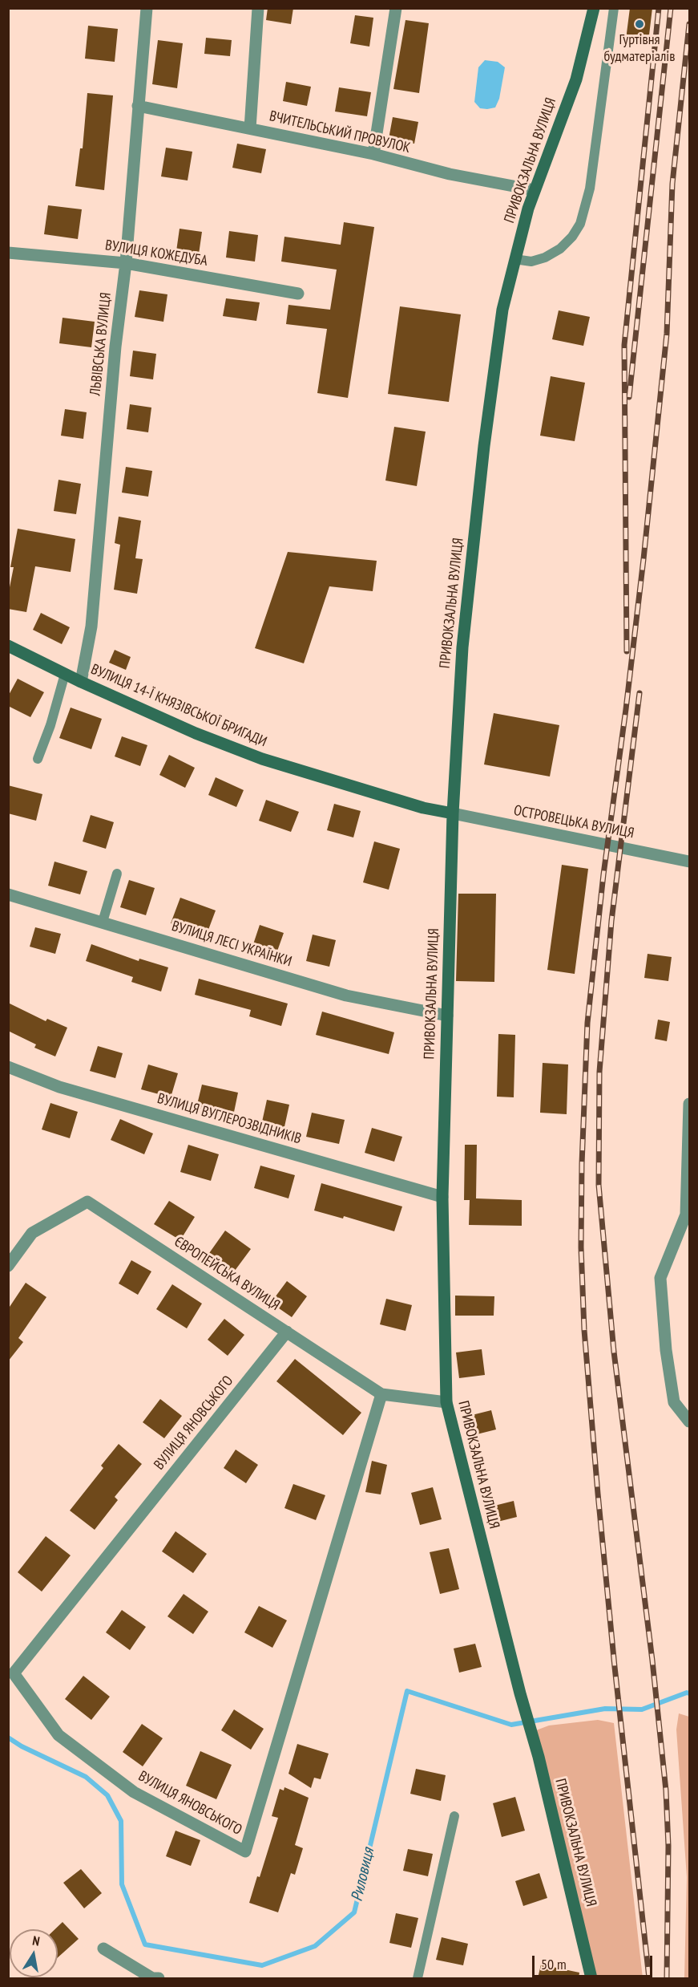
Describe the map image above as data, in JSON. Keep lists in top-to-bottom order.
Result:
{
  "streets": {
    "street": [
      "ВЧИТЕЛЬСЬКИЙ ПРОВУЛОК",
      "ПРИВОКЗАЛЬНА ВУЛИЦЯ",
      "ВУЛИЦЯ КОЖЕДУБА",
      "ЛЬВІВСЬКА ВУЛИЦЯ",
      "ВУЛИЦЯ 14-Ї КНЯЗІВСЬКОЇ БРИГАДИ",
      "ОСТРОВЕЦЬКА ВУЛИЦЯ",
      "ВУЛИЦЯ ЛЕСІ УКРАЇНКИ",
      "ВУЛИЦЯ ВУГЛЕРОЗВІДНИКІВ",
      "ЄВРОПЕЙСЬКА ВУЛИЦЯ",
      "ВУЛИЦЯ ЯНОВСЬКОГО"
    ]
  },
  "crossings": [
    ["ВЧИТЕЛЬСЬКИЙ ПРОВУЛОК", "ПРИВОКЗАЛЬНА ВУЛИЦЯ"],
    ["ВЧИТЕЛЬСЬКИЙ ПРОВУЛОК", "ЛЬВІВСЬКА ВУЛИЦЯ"],
    ["ПРИВОКЗАЛЬНА ВУЛИЦЯ", "ВУЛИЦЯ 14-Ї КНЯЗІВСЬКОЇ БРИГАДИ"],
    ["ПРИВОКЗАЛЬНА ВУЛИЦЯ", "ОСТРОВЕЦЬКА ВУЛИЦЯ"],
    ["ПРИВОКЗАЛЬНА ВУЛИЦЯ", "ВУЛИЦЯ ЛЕСІ УКРАЇНКИ"],
    ["ПРИВОКЗАЛЬНА ВУЛИЦЯ", "ВУЛИЦЯ ВУГЛЕРОЗВІДНИКІВ"],
    ["ПРИВОКЗАЛЬНА ВУЛИЦЯ", "ЄВРОПЕЙСЬКА ВУЛИЦЯ"],
    ["ВУЛИЦЯ КОЖЕДУБА", "ЛЬВІВСЬКА ВУЛИЦЯ"],
    ["ЛЬВІВСЬКА ВУЛИЦЯ", "ВУЛИЦЯ 14-Ї КНЯЗІВСЬКОЇ БРИГАДИ"],
    ["ВУЛИЦЯ 14-Ї КНЯЗІВСЬКОЇ БРИГАДИ", "ОСТРОВЕЦЬКА ВУЛИЦЯ"],
    ["ЄВРОПЕЙСЬКА ВУЛИЦЯ", "ВУЛИЦЯ ЯНОВСЬКОГО"]
  ],
  "water": ["Риловиця"],
  "places": ["Гуртівня будматеріалів"],
  "scale_bar": "50 m",
  "north": "top"
}
